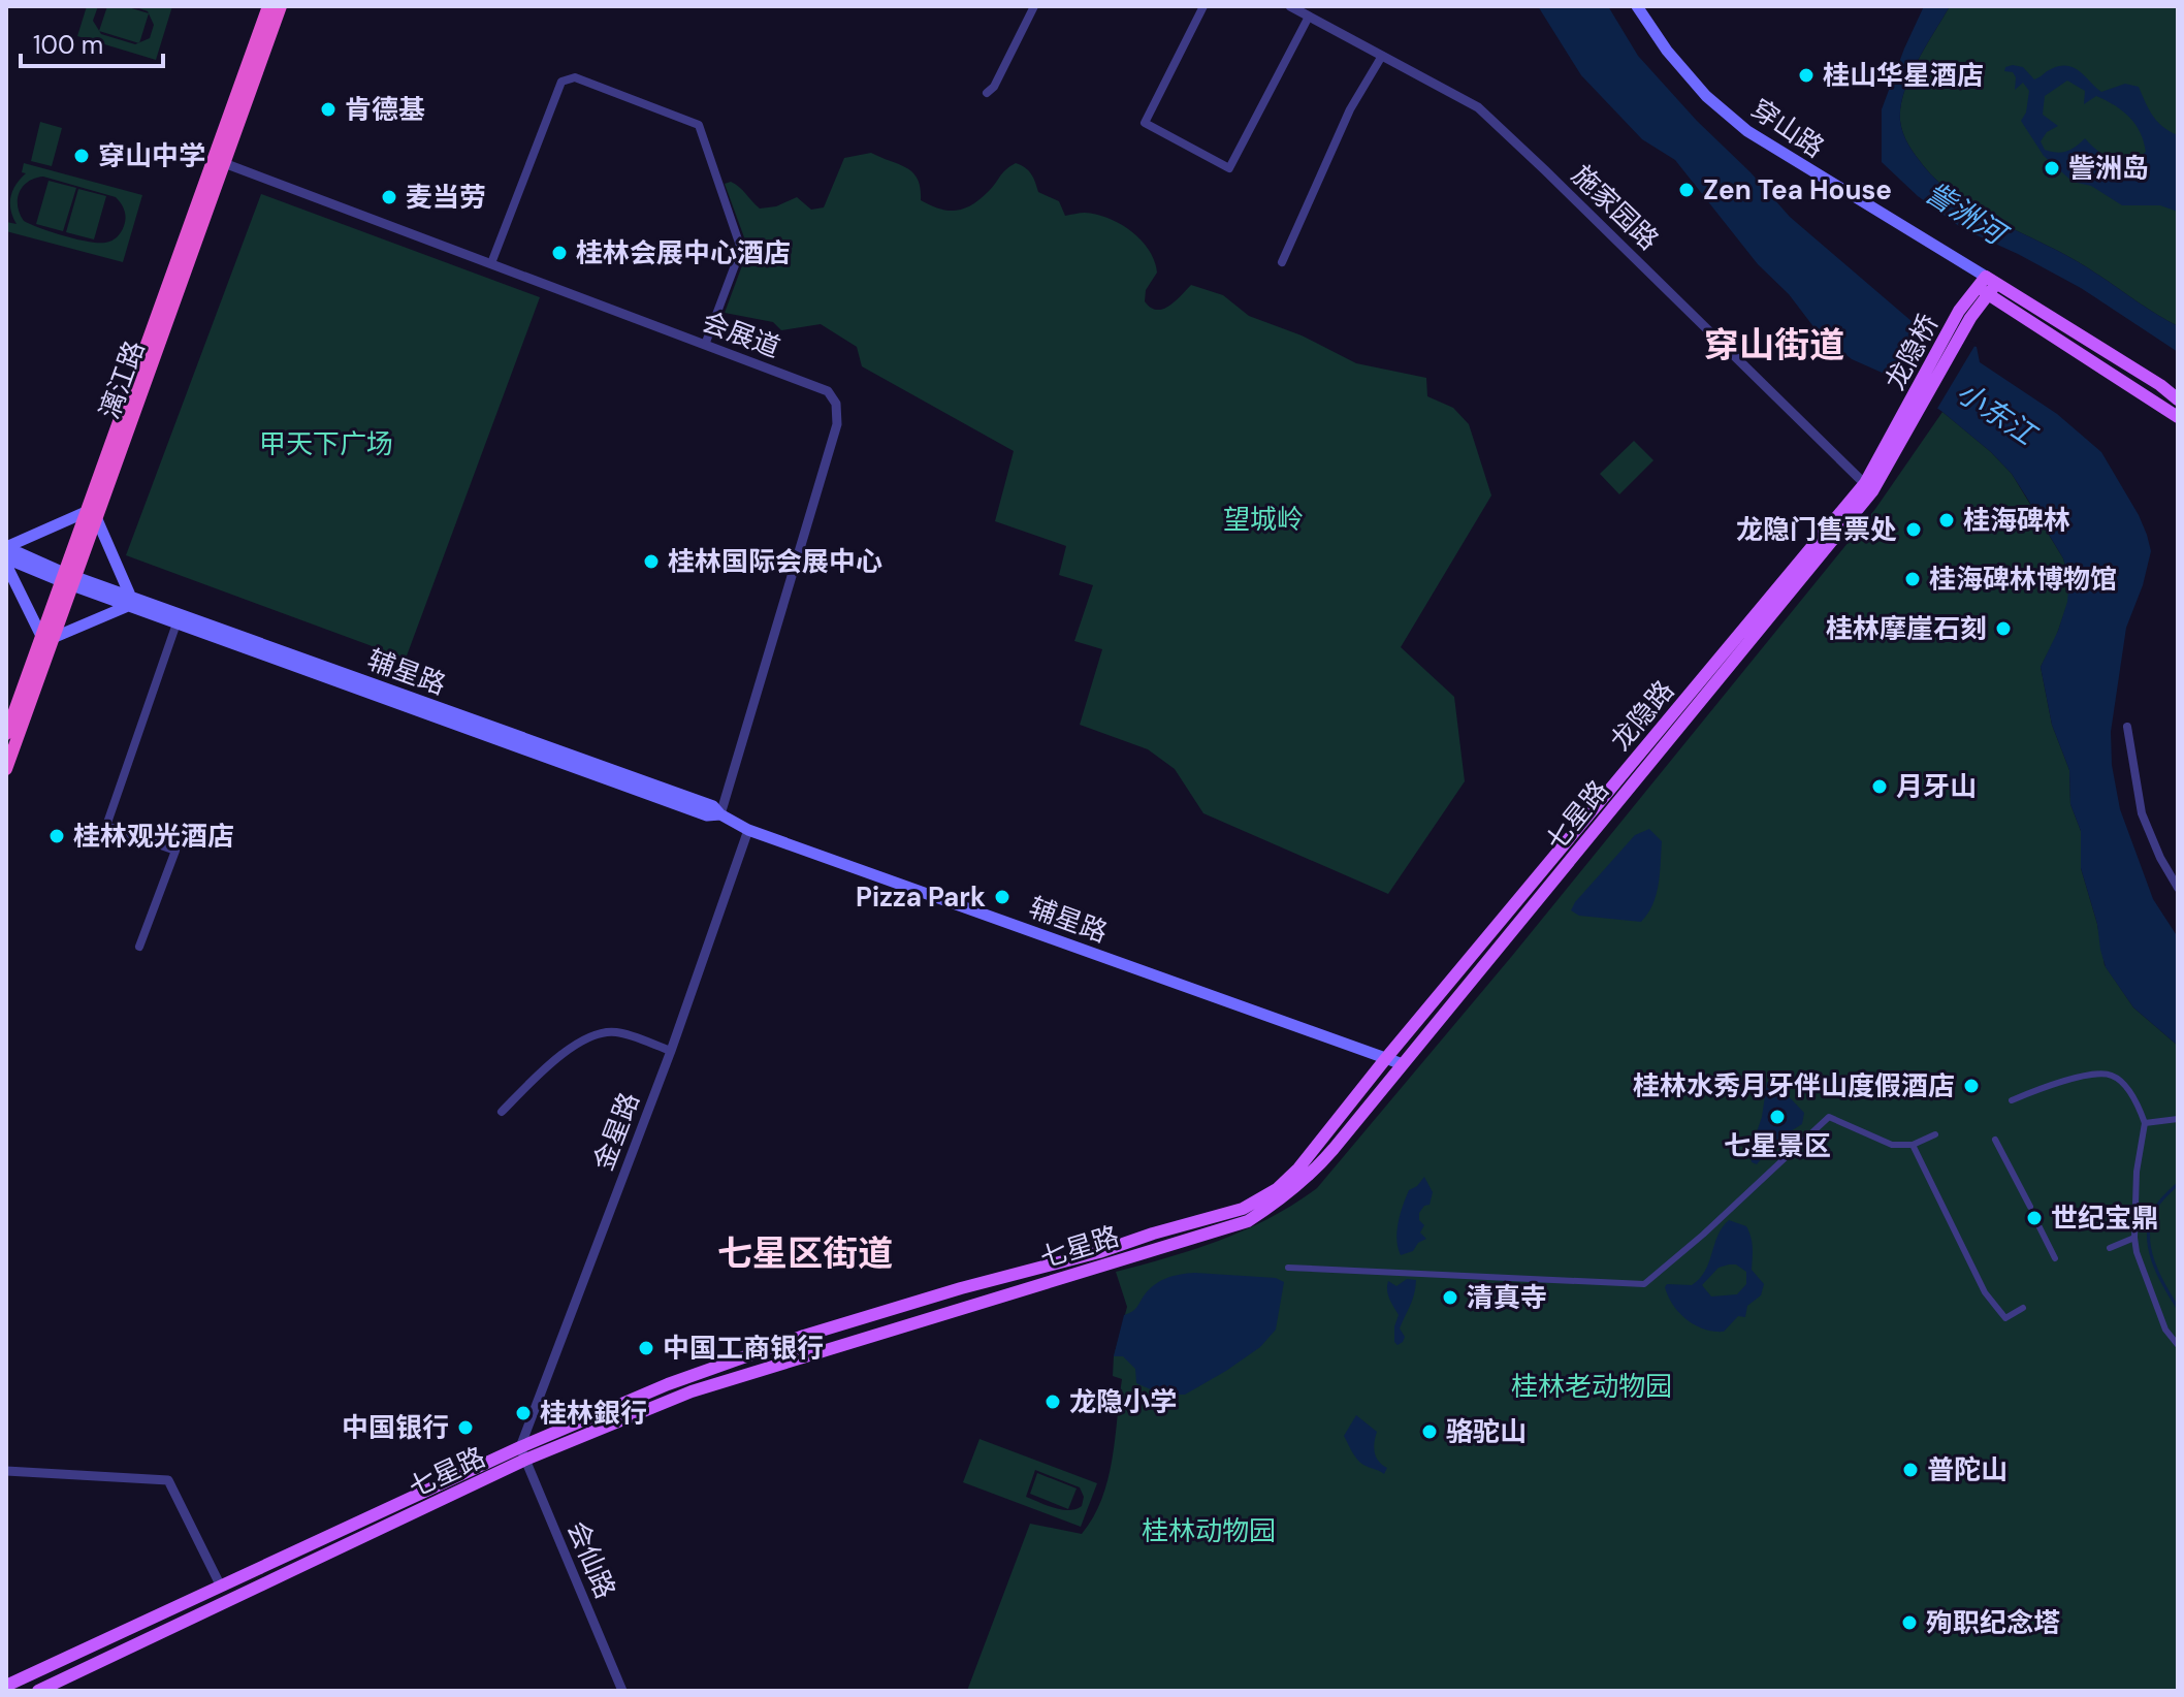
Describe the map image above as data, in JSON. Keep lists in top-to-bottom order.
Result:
{
  "streets": {
    "highway": ["漓江路"],
    "main road": [
      "穿山路",
      "龙隐桥",
      "辅星路",
      "龙隐路",
      "七星路"
    ],
    "street": [
      "施家园路",
      "会展道",
      "金星路",
      "会仙路"
    ]
  },
  "crossings": [
    ["穿山路", "龙隐桥"],
    ["施家园路", "龙隐路"],
    ["施家园路", "七星路"],
    ["会展道", "漓江路"],
    ["会展道", "辅星路"],
    ["龙隐桥", "龙隐路"],
    ["漓江路", "辅星路"],
    ["辅星路", "龙隐路"],
    ["辅星路", "七星路"],
    ["辅星路", "金星路"],
    ["龙隐路", "七星路"],
    ["七星路", "金星路"],
    ["七星路", "会仙路"],
    ["金星路", "会仙路"]
  ],
  "districts": ["穿山街道", "七星区街道"],
  "water": ["訾洲河", "小东江"],
  "parks": [
    "甲天下广场",
    "望城岭",
    "桂林老动物园",
    "桂林动物园"
  ],
  "places": [
    "桂山华星酒店",
    "肯德基",
    "穿山中学",
    "訾洲岛",
    "Zen Tea House",
    "麦当劳",
    "桂林会展中心酒店",
    "桂海碑林",
    "龙隐门售票处",
    "桂林国际会展中心",
    "桂海碑林博物馆",
    "桂林摩崖石刻",
    "月牙山",
    "桂林观光酒店",
    "Pizza Park",
    "桂林水秀月牙伴山度假酒店",
    "七星景区",
    "世纪宝鼎",
    "清真寺",
    "中国工商银行",
    "龙隐小学",
    "桂林銀行",
    "中国银行",
    "骆驼山",
    "普陀山",
    "殉职纪念塔"
  ],
  "scale_bar": "100 m"
}
